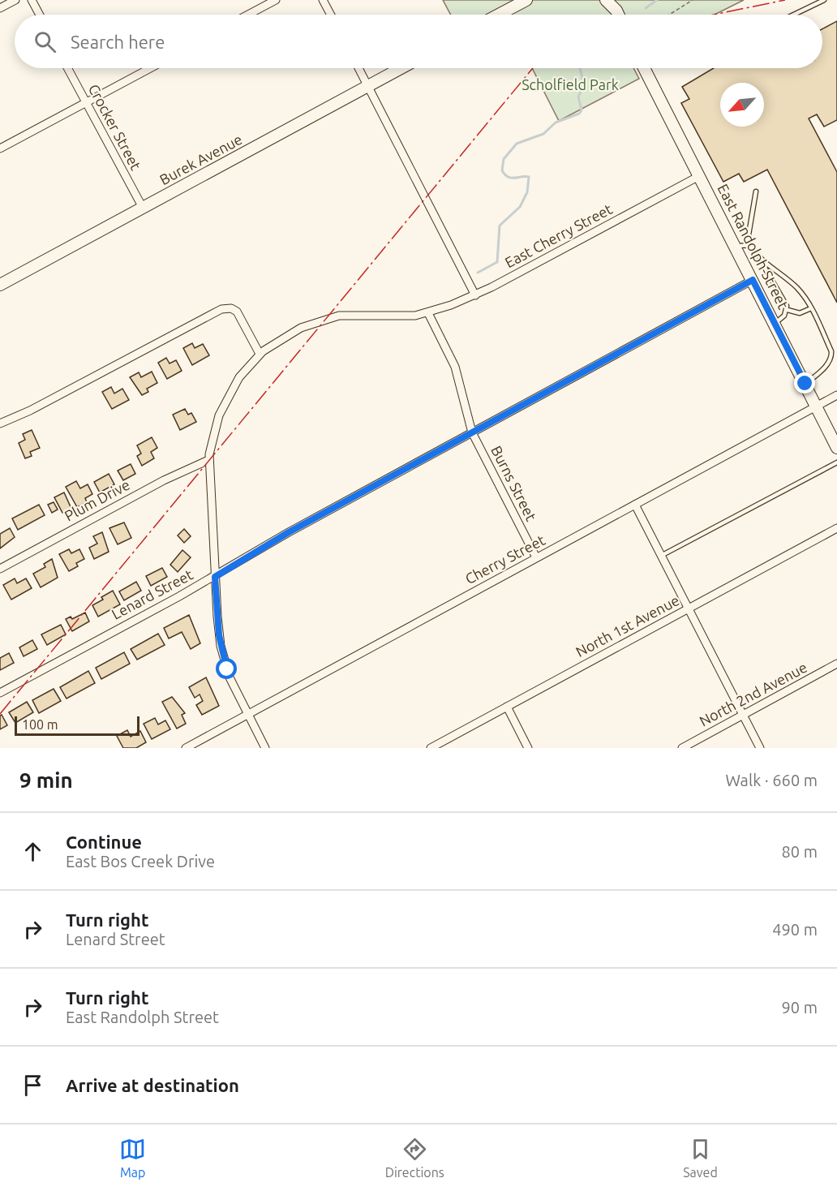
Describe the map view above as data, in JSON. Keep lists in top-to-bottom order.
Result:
{
  "streets": {
    "street": [
      "Crocker Street",
      "Burek Avenue",
      "East Cherry Street",
      "East Randolph Street",
      "Burns Street",
      "Plum Drive",
      "Cherry Street",
      "Lenard Street",
      "North 1st Avenue",
      "North 2nd Avenue"
    ]
  },
  "crossings": [
    ["Crocker Street", "Burek Avenue"],
    ["East Cherry Street", "East Randolph Street"],
    ["East Cherry Street", "Burns Street"],
    ["East Cherry Street", "Plum Drive"],
    ["East Cherry Street", "Cherry Street"],
    ["East Cherry Street", "Lenard Street"],
    ["East Randolph Street", "Cherry Street"],
    ["East Randolph Street", "Lenard Street"],
    ["Burns Street", "Cherry Street"],
    ["Burns Street", "Lenard Street"]
  ],
  "parks": ["Scholfield Park"],
  "scale_bar": "100 m",
  "north": "bottom left",
  "page": {
    "search": "Search here",
    "scale": "100 m",
    "heading": ["9 min", "Walk · 660 m"],
    "list": [
      ["Continue", "East Bos Creek Drive", "80 m"],
      ["Turn right", "Lenard Street", "490 m"],
      ["Turn right", "East Randolph Street", "90 m"],
      "Arrive at destination"
    ],
    "nav": ["Map", "Directions", "Saved"]
  }
}
